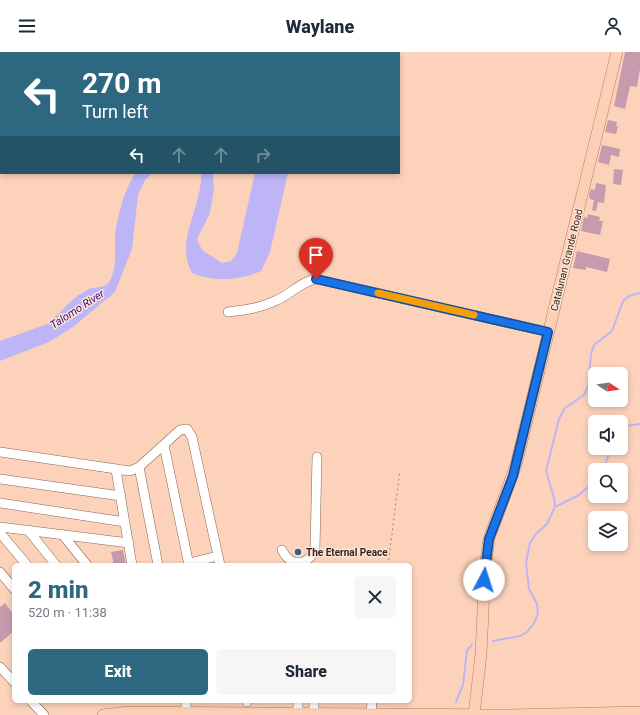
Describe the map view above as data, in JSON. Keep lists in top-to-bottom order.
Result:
{
  "streets": {
    "main road": ["Catalunan Grande Road"]
  },
  "water": ["Talomo River"],
  "places": ["The Eternal Peace"],
  "north": "right",
  "page": {
    "header": "Waylane",
    "turn": ["270 m", "Turn left"],
    "heading": ["2 min", "520 m · 11:38"],
    "buttons": ["Exit", "Share"]
  }
}
